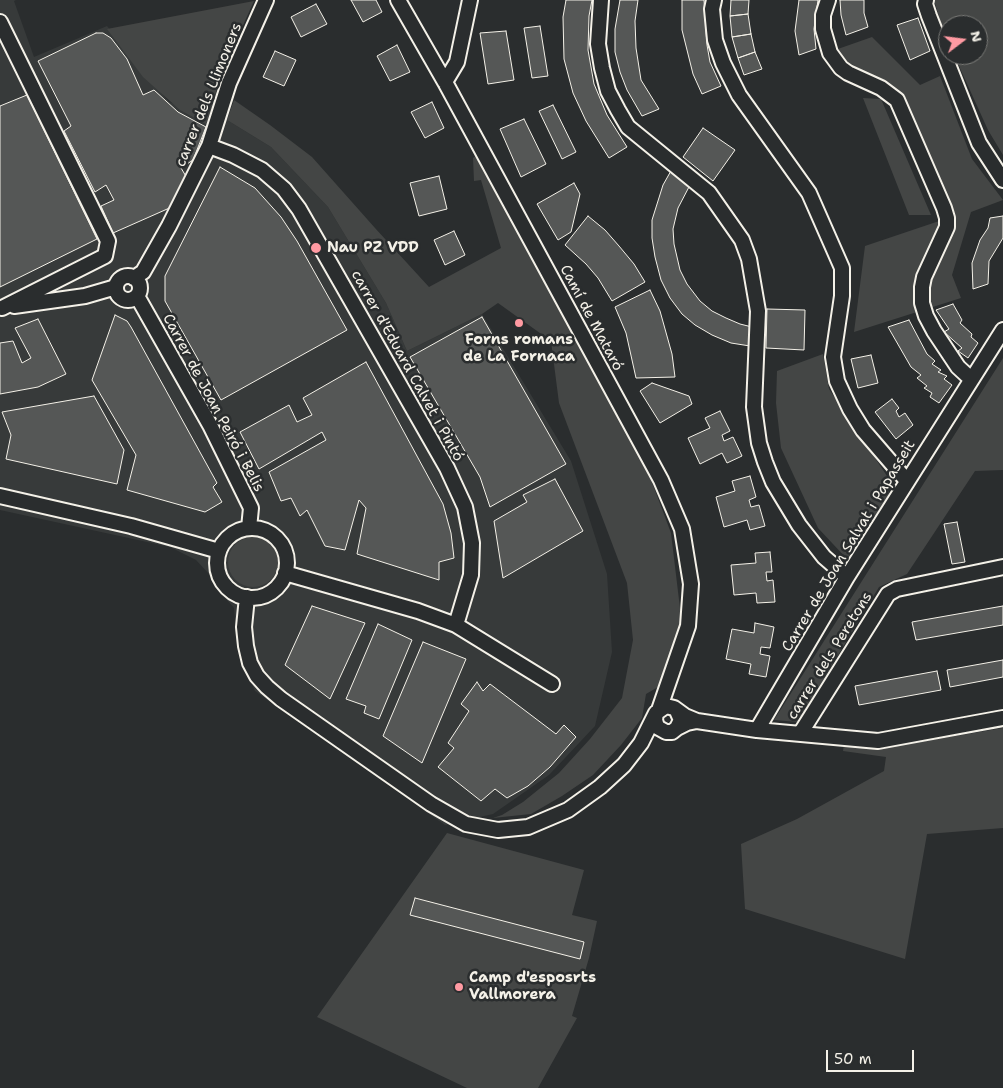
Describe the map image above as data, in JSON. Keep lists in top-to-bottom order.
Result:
{
  "streets": {
    "street": [
      "carrer dels Llimoners",
      "Camí de Mataró",
      "carrer d'Eduard Calvet i Pintó",
      "Carrer de Joan Peiró i Belis",
      "Carrer de Joan Salvat i Papasseit",
      "carrer dels Peretons"
    ]
  },
  "crossings": [
    ["carrer dels Llimoners", "carrer d'Eduard Calvet i Pintó"],
    ["carrer dels Llimoners", "Carrer de Joan Peiró i Belis"],
    ["Camí de Mataró", "Carrer de Joan Peiró i Belis"]
  ],
  "places": ["Nau PZ VDD", "Forns romans de La Fornaca", "Camp d'esposrts Vallmorera"],
  "scale_bar": "50 m",
  "north": "right"
}
